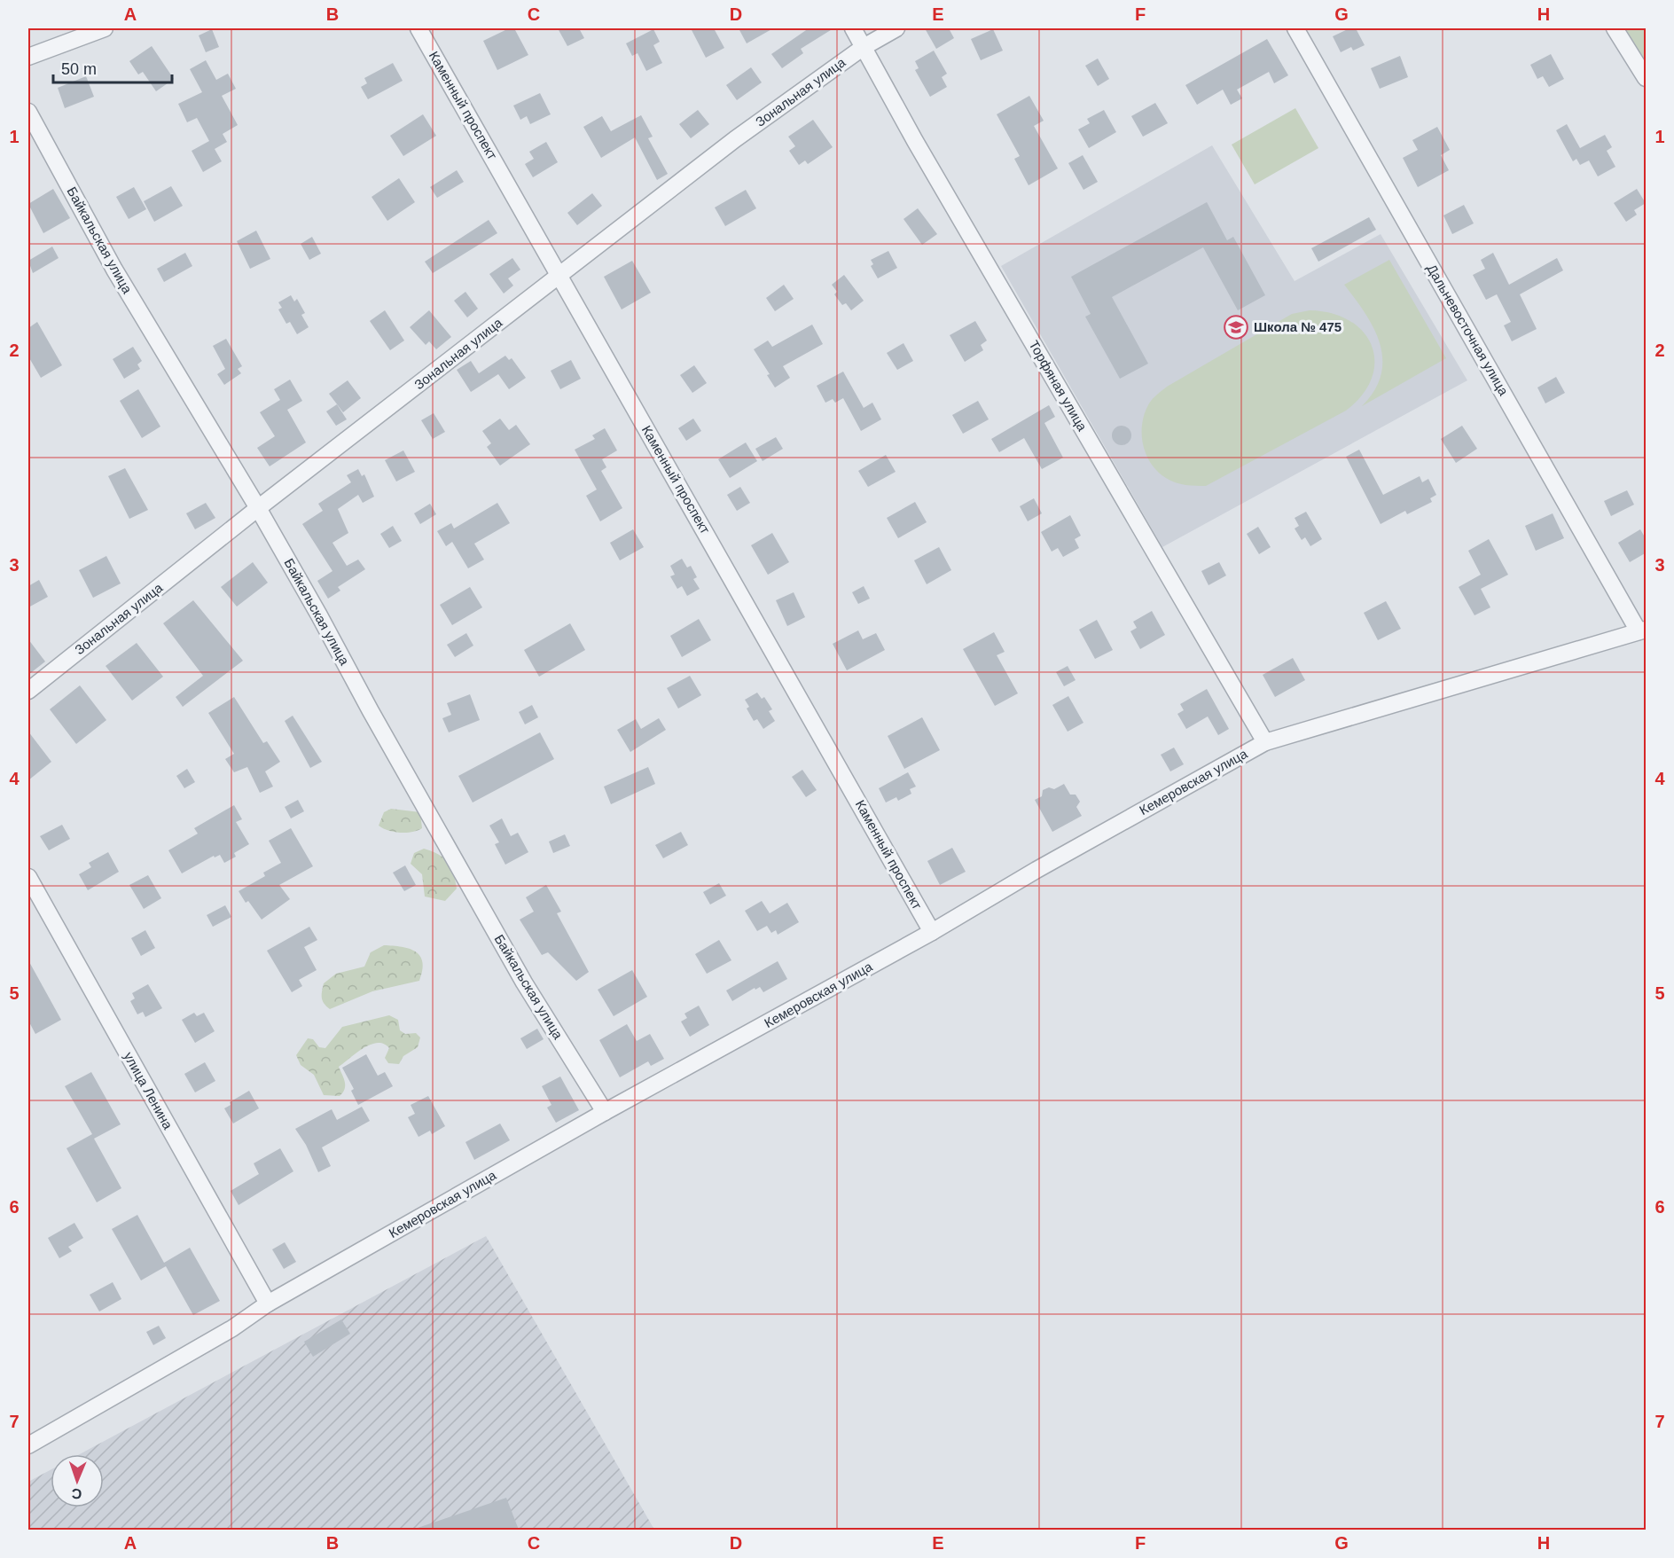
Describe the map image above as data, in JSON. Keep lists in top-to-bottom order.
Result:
{
  "streets": {
    "street": [
      "Зональная улица",
      "Каменный проспект",
      "Байкальская улица",
      "Дальневосточная улица",
      "Торфяная улица",
      "Кемеровская улица",
      "улица Ленина"
    ]
  },
  "crossings": [
    ["Зональная улица", "Каменный проспект"],
    ["Зональная улица", "Байкальская улица"],
    ["Зональная улица", "Торфяная улица"],
    ["Каменный проспект", "Кемеровская улица"],
    ["Байкальская улица", "Кемеровская улица"],
    ["Дальневосточная улица", "Кемеровская улица"],
    ["Торфяная улица", "Кемеровская улица"],
    ["Кемеровская улица", "улица Ленина"]
  ],
  "places": {
    "school or university": ["Школа № 475"]
  },
  "scale_bar": "50 m",
  "north": "bottom",
  "grid": {
    "columns": [
      "A",
      "B",
      "C",
      "D",
      "E",
      "F",
      "G",
      "H"
    ],
    "rows": [
      "1",
      "2",
      "3",
      "4",
      "5",
      "6",
      "7"
    ]
  }
}
